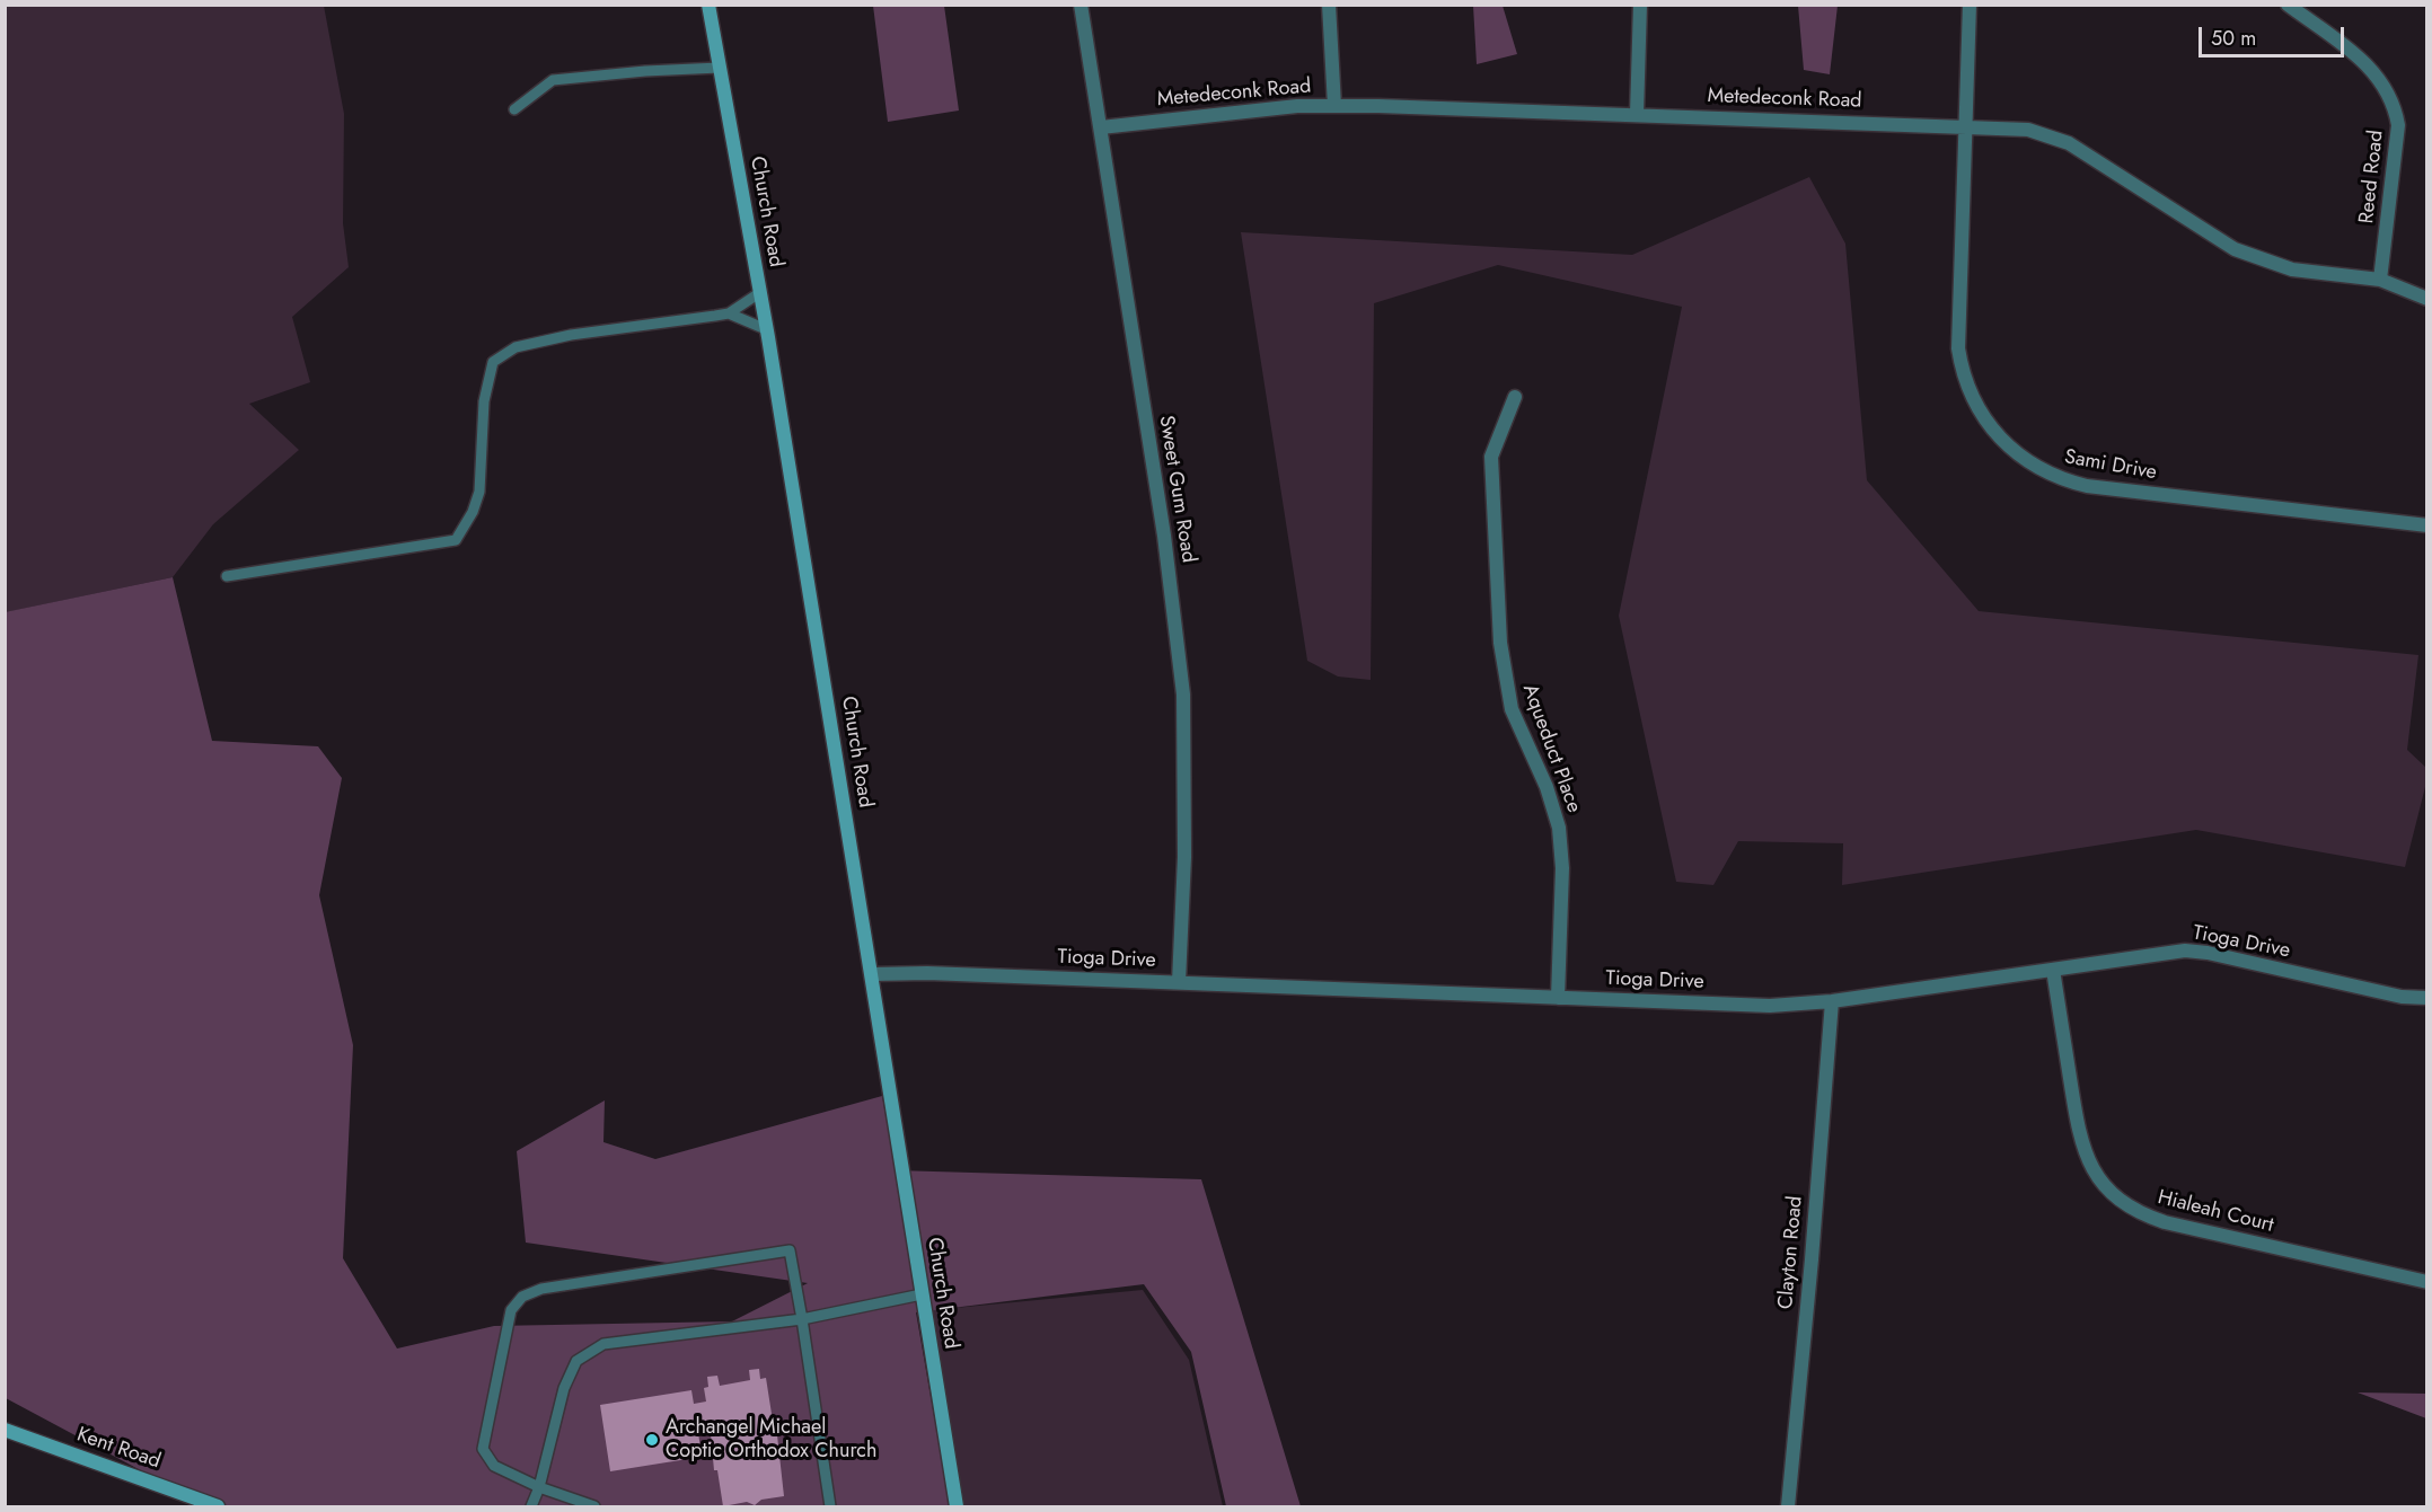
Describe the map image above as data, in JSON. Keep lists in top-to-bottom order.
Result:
{
  "streets": {
    "street": [
      "Metedeconk Road",
      "Reed Road",
      "Church Road",
      "Sami Drive",
      "Sweet Gum Road",
      "Aqueduct Place",
      "Tioga Drive",
      "Hialeah Court",
      "Clayton Road",
      "Kent Road"
    ]
  },
  "crossings": [
    ["Metedeconk Road", "Reed Road"],
    ["Metedeconk Road", "Sami Drive"],
    ["Metedeconk Road", "Sweet Gum Road"],
    ["Church Road", "Tioga Drive"],
    ["Sweet Gum Road", "Tioga Drive"],
    ["Aqueduct Place", "Tioga Drive"],
    ["Tioga Drive", "Hialeah Court"],
    ["Tioga Drive", "Clayton Road"]
  ],
  "places": ["Archangel Michael Coptic Orthodox Church"],
  "scale_bar": "50 m"
}
